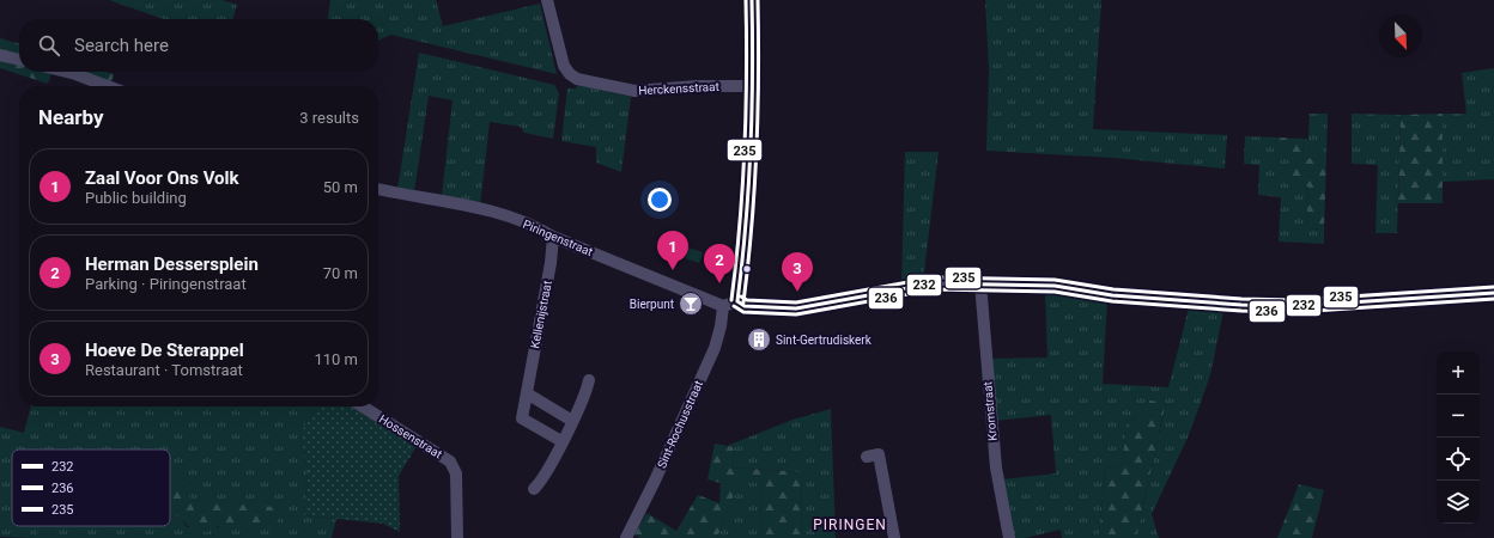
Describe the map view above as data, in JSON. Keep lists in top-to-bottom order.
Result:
{
  "streets": {
    "street": [
      "Herckensstraat",
      "Piringenstraat",
      "Kellenijstraat",
      "Kromstraat",
      "Sint-Rochusstraat",
      "Hossenstraat"
    ]
  },
  "crossings": [
    ["Piringenstraat", "Kellenijstraat"],
    ["Piringenstraat", "Sint-Rochusstraat"]
  ],
  "districts": ["PIRINGEN"],
  "places": {
    "bar": ["Bierpunt"],
    "building": ["Sint-Gertrudiskerk"]
  },
  "lines": ["transit line 232", "transit line 236", "transit line 235"],
  "legend": ["232", "236", "235"],
  "north": "bottom right",
  "page": {
    "search": "Search here",
    "heading": ["Nearby", "3 results"],
    "list": [
      {
        "mark": "1",
        "name": "Zaal Voor Ons Volk",
        "note": "Public building",
        "value": "50 m"
      },
      {
        "mark": "2",
        "name": "Herman Dessersplein",
        "note": "Parking · Piringenstraat",
        "value": "70 m"
      },
      {
        "mark": "3",
        "name": "Hoeve De Sterappel",
        "note": "Restaurant · Tomstraat",
        "value": "110 m"
      }
    ],
    "pins": ["1", "2", "3"],
    "map_buttons": ["+", "−"]
  }
}
